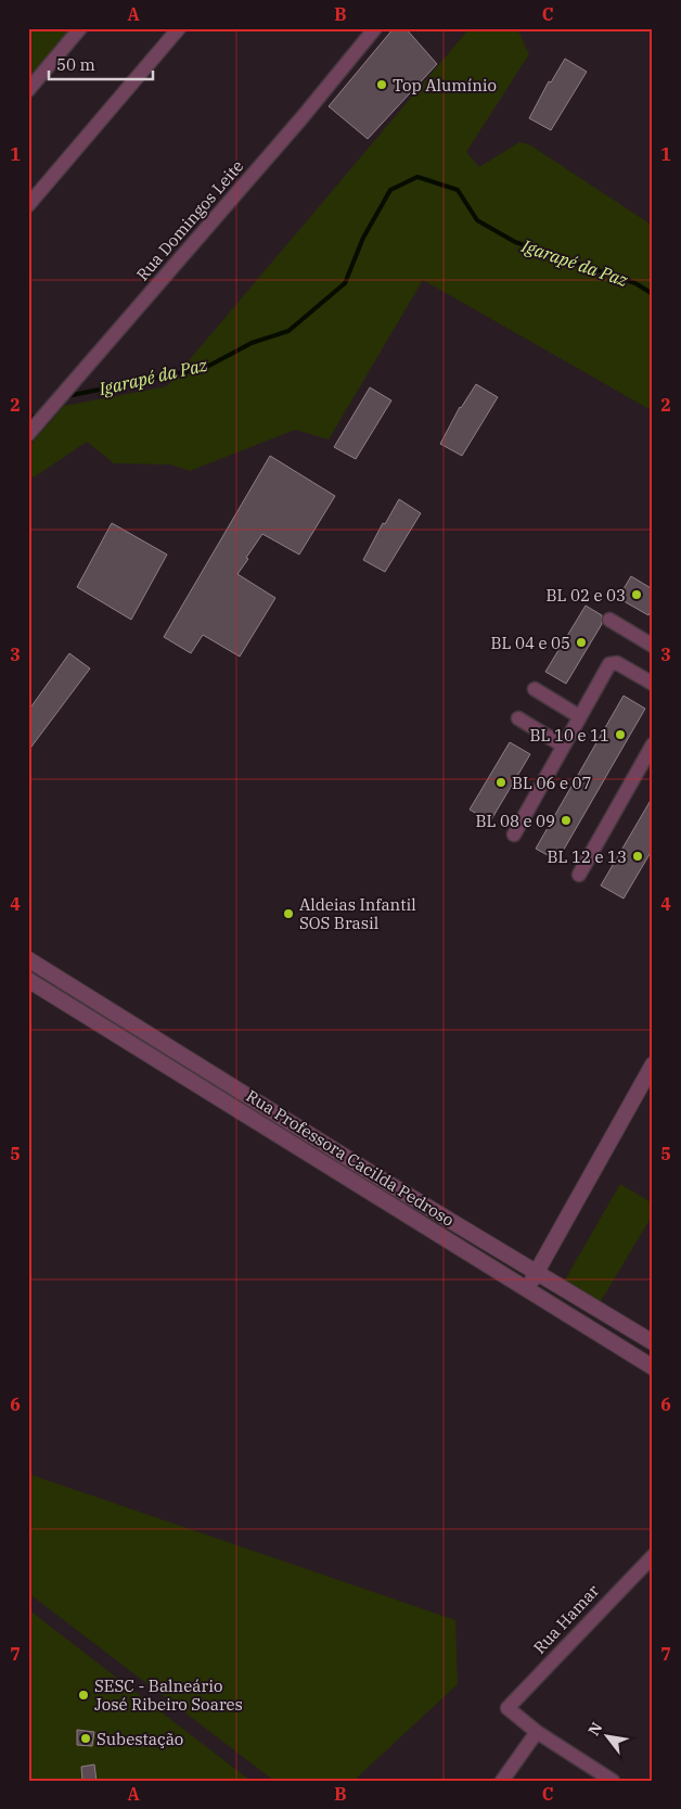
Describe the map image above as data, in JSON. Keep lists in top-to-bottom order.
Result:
{
  "streets": {
    "street": ["Rua Domingos Leite", "Rua Professora Cacilda Pedroso", "Rua Hamar"]
  },
  "water": ["Igarapé da Paz"],
  "places": [
    "Top Alumínio",
    "BL 02 e 03",
    "BL 04 e 05",
    "BL 10 e 11",
    "BL 06 e 07",
    "BL 08 e 09",
    "BL 12 e 13",
    "Aldeias Infantil SOS Brasil",
    "SESC - Balneário José Ribeiro Soares",
    "Subestação"
  ],
  "scale_bar": "50 m",
  "north": "top left",
  "grid": {
    "columns": ["A", "B", "C"],
    "rows": [
      "1",
      "2",
      "3",
      "4",
      "5",
      "6",
      "7"
    ]
  }
}
